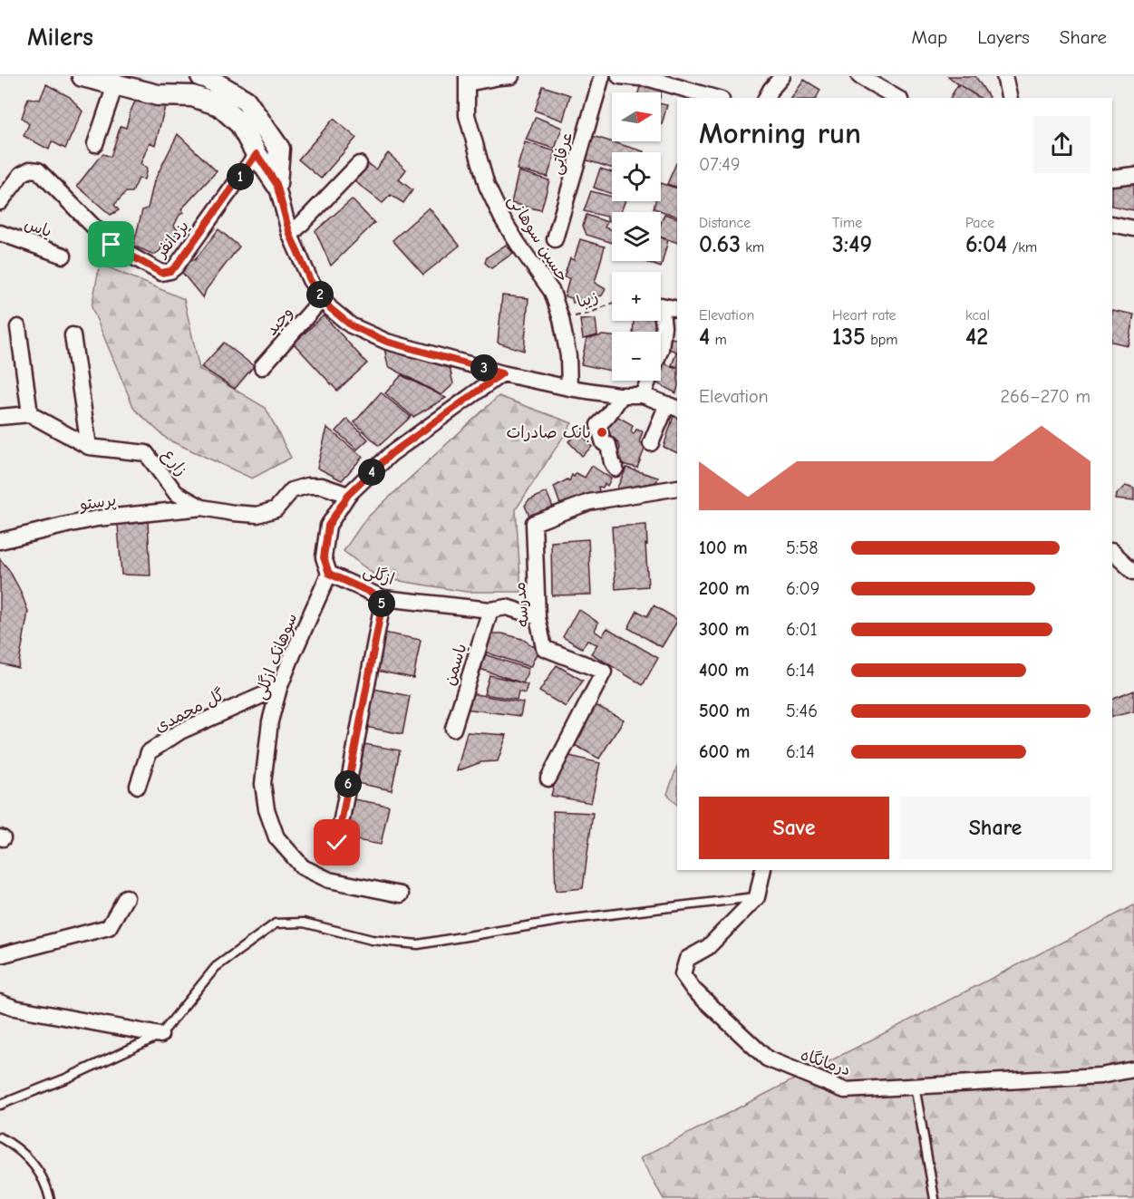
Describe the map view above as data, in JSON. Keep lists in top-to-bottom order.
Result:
{
  "streets": {
    "street": [
      "عرفاتی",
      "یاس",
      "یزدانفر",
      "حسین سوهانی",
      "وحید",
      "زارع",
      "پرستو",
      "ازگلی",
      "مدرسه",
      "سوهانک ازگلی",
      "یاسمن",
      "گل محمدی",
      "درمانگاه"
    ],
    "path": ["زیبا"]
  },
  "crossings": [
    ["حسین سوهانی", "زیبا"],
    ["زارع", "پرستو"],
    ["ازگلی", "مدرسه"],
    ["ازگلی", "سوهانک ازگلی"],
    ["ازگلی", "یاسمن"],
    ["سوهانک ازگلی", "گل محمدی"]
  ],
  "places": ["بانک صادرات"],
  "north": "right",
  "page": {
    "header": "Milers",
    "nav": ["Map", "Layers", "Share"],
    "map_buttons": ["+", "−"],
    "heading": ["Morning run", "07:49"],
    "pins": [
      "1",
      "2",
      "3",
      "4",
      "5",
      "6"
    ],
    "stats": [
      ["Distance", "0.63 km"],
      ["Time", "3:49"],
      ["Pace", "6:04 /km"],
      ["Elevation", "4 m"],
      ["Heart rate", "135 bpm"],
      ["kcal", "42"]
    ],
    "chart": ["Elevation", "266–270 m"],
    "list": [
      {
        "name": "100 m",
        "note": "5:58"
      },
      {
        "name": "200 m",
        "note": "6:09"
      },
      {
        "name": "300 m",
        "note": "6:01"
      },
      {
        "name": "400 m",
        "note": "6:14"
      },
      {
        "name": "500 m",
        "note": "5:46"
      },
      {
        "name": "600 m",
        "note": "6:14"
      }
    ],
    "buttons": ["Save", "Share"]
  }
}
